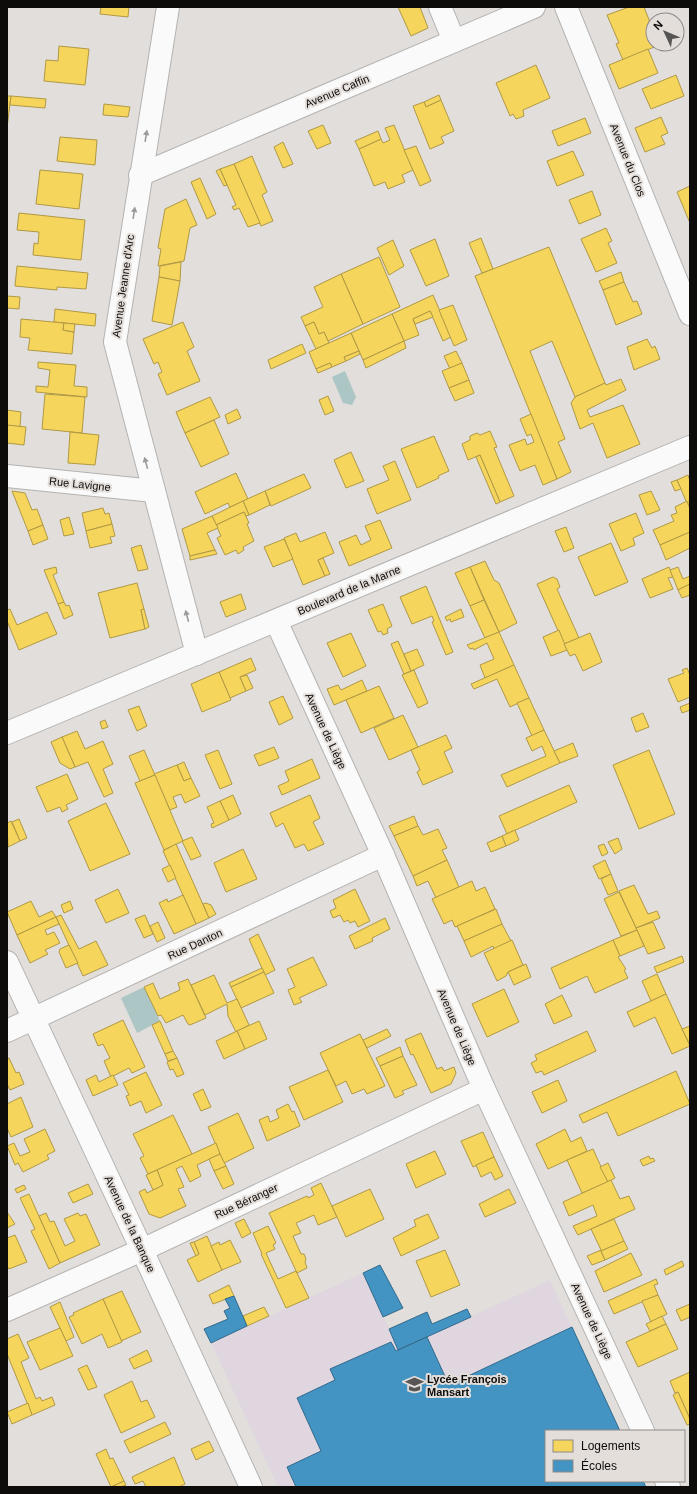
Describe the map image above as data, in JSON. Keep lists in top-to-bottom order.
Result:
{
  "streets": {
    "street": [
      "Avenue Caffin",
      "Avenue du Clos",
      "Avenue Jeanne d'Arc",
      "Rue Lavigne",
      "Boulevard de la Marne",
      "Avenue de Liège",
      "Rue Danton",
      "Rue Béranger",
      "Avenue de la Banque"
    ]
  },
  "crossings": [
    ["Avenue Caffin", "Avenue Jeanne d'Arc"],
    ["Avenue Jeanne d'Arc", "Rue Lavigne"],
    ["Avenue Jeanne d'Arc", "Boulevard de la Marne"],
    ["Boulevard de la Marne", "Avenue de Liège"],
    ["Avenue de Liège", "Rue Danton"],
    ["Avenue de Liège", "Rue Béranger"],
    ["Rue Danton", "Avenue de la Banque"],
    ["Rue Béranger", "Avenue de la Banque"]
  ],
  "one_way": ["Avenue Jeanne d'Arc"],
  "places": {
    "school or university": ["Lycée François Mansart"]
  },
  "legend": ["Logements", "Écoles"],
  "north": "top left"
}
